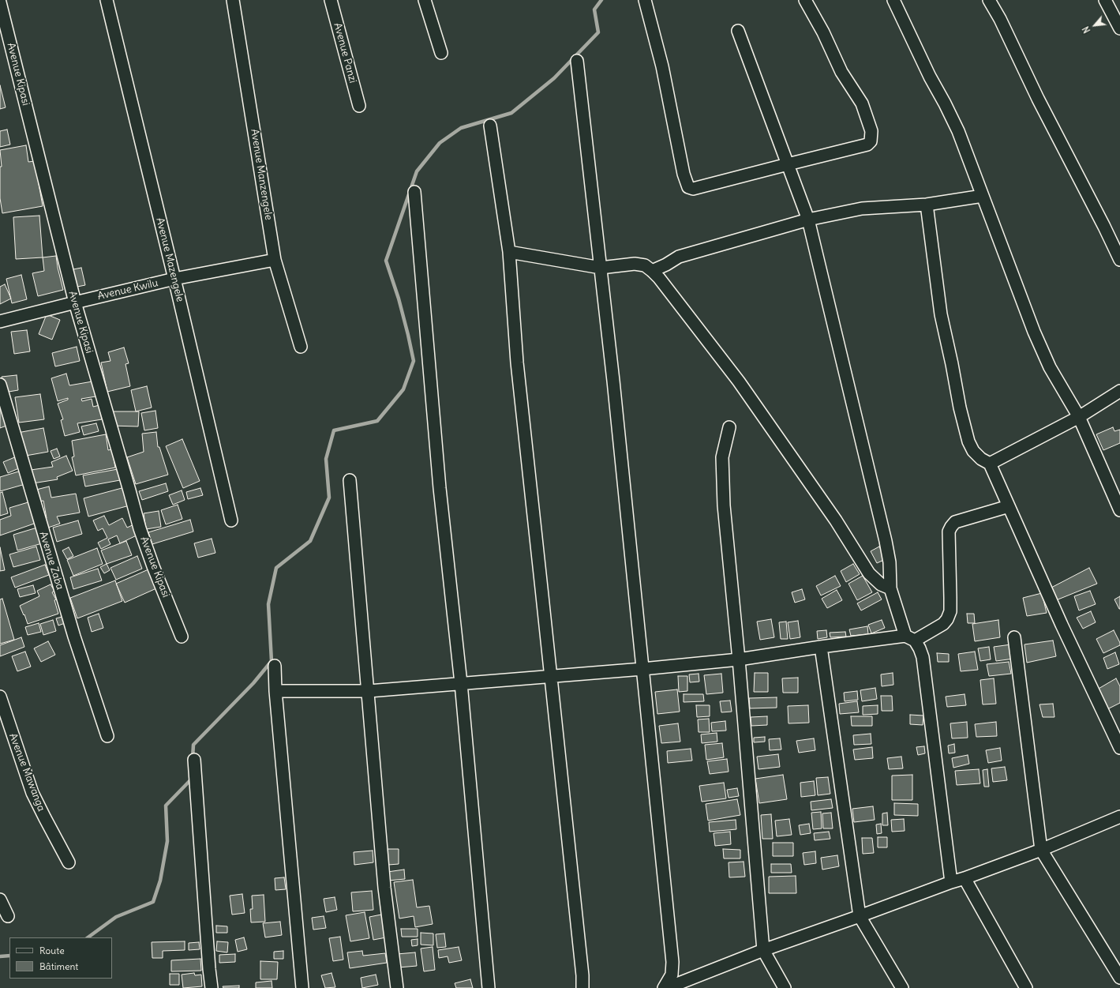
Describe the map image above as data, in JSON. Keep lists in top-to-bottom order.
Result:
{
  "streets": {
    "street": [
      "Avenue Panzi",
      "Avenue Kipasi",
      "Avenue Manzengele",
      "Avenue Mazengele",
      "Avenue Kwilu",
      "Avenue Zaba",
      "Avenue Mawanga"
    ]
  },
  "crossings": [
    ["Avenue Kipasi", "Avenue Kwilu"],
    ["Avenue Manzengele", "Avenue Kwilu"],
    ["Avenue Mazengele", "Avenue Kwilu"]
  ],
  "legend": ["Route", "Bâtiment"],
  "north": "bottom left"
}
